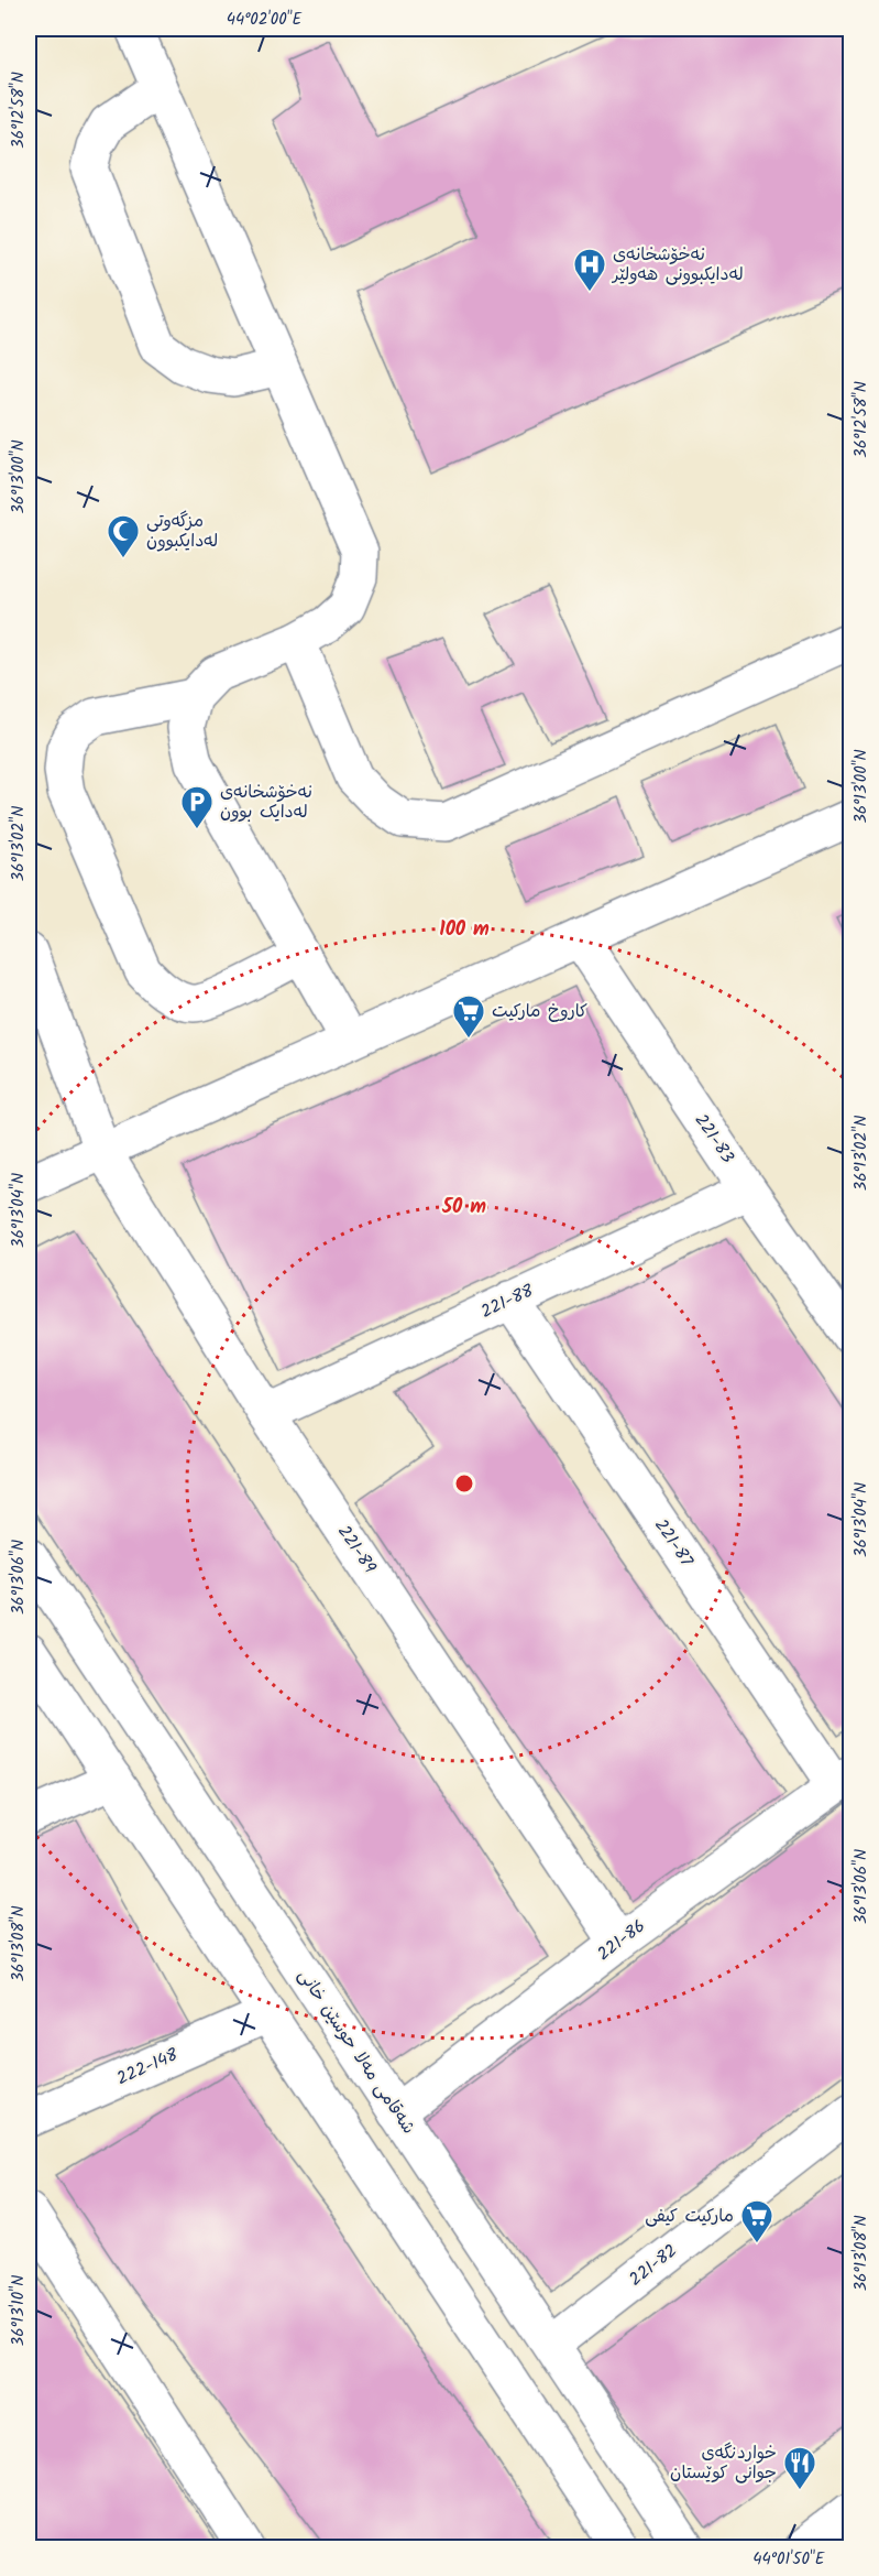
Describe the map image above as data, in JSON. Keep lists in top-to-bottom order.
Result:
{
  "streets": {
    "street": [
      "221-83",
      "221-88",
      "221-87",
      "221-89",
      "221-86",
      "شەقامی مەلا حوسێن خانی",
      "222-148",
      "221-82"
    ]
  },
  "crossings": [
    ["221-83", "221-88"],
    ["221-88", "221-87"],
    ["221-88", "221-89"],
    ["221-87", "221-86"],
    ["221-89", "221-86"],
    ["221-86", "شەقامی مەلا حوسێن خانی"],
    ["شەقامی مەلا حوسێن خانی", "221-82"]
  ],
  "places": {
    "hospital": ["نەخۆشخانەی لەدایکبوونی هەولێر"],
    "mosque": ["مزگەوتی لەدایکبوون"],
    "parking": ["نەخۆشخانەی لەدایک بوون"],
    "supermarket": ["كاروخ ماركیت", "ماركیت كیفی"],
    "restaurant": ["خواردنگەی جوانی کوێستان"]
  },
  "coordinates": [
    "44°02'00\"E",
    "36°12'58\"N",
    "36°13'00\"N",
    "36°13'02\"N",
    "36°13'04\"N",
    "36°13'06\"N",
    "36°13'08\"N",
    "36°13'10\"N",
    "44°01'50\"E"
  ],
  "rings": ["100 m", "50 m"]
}
